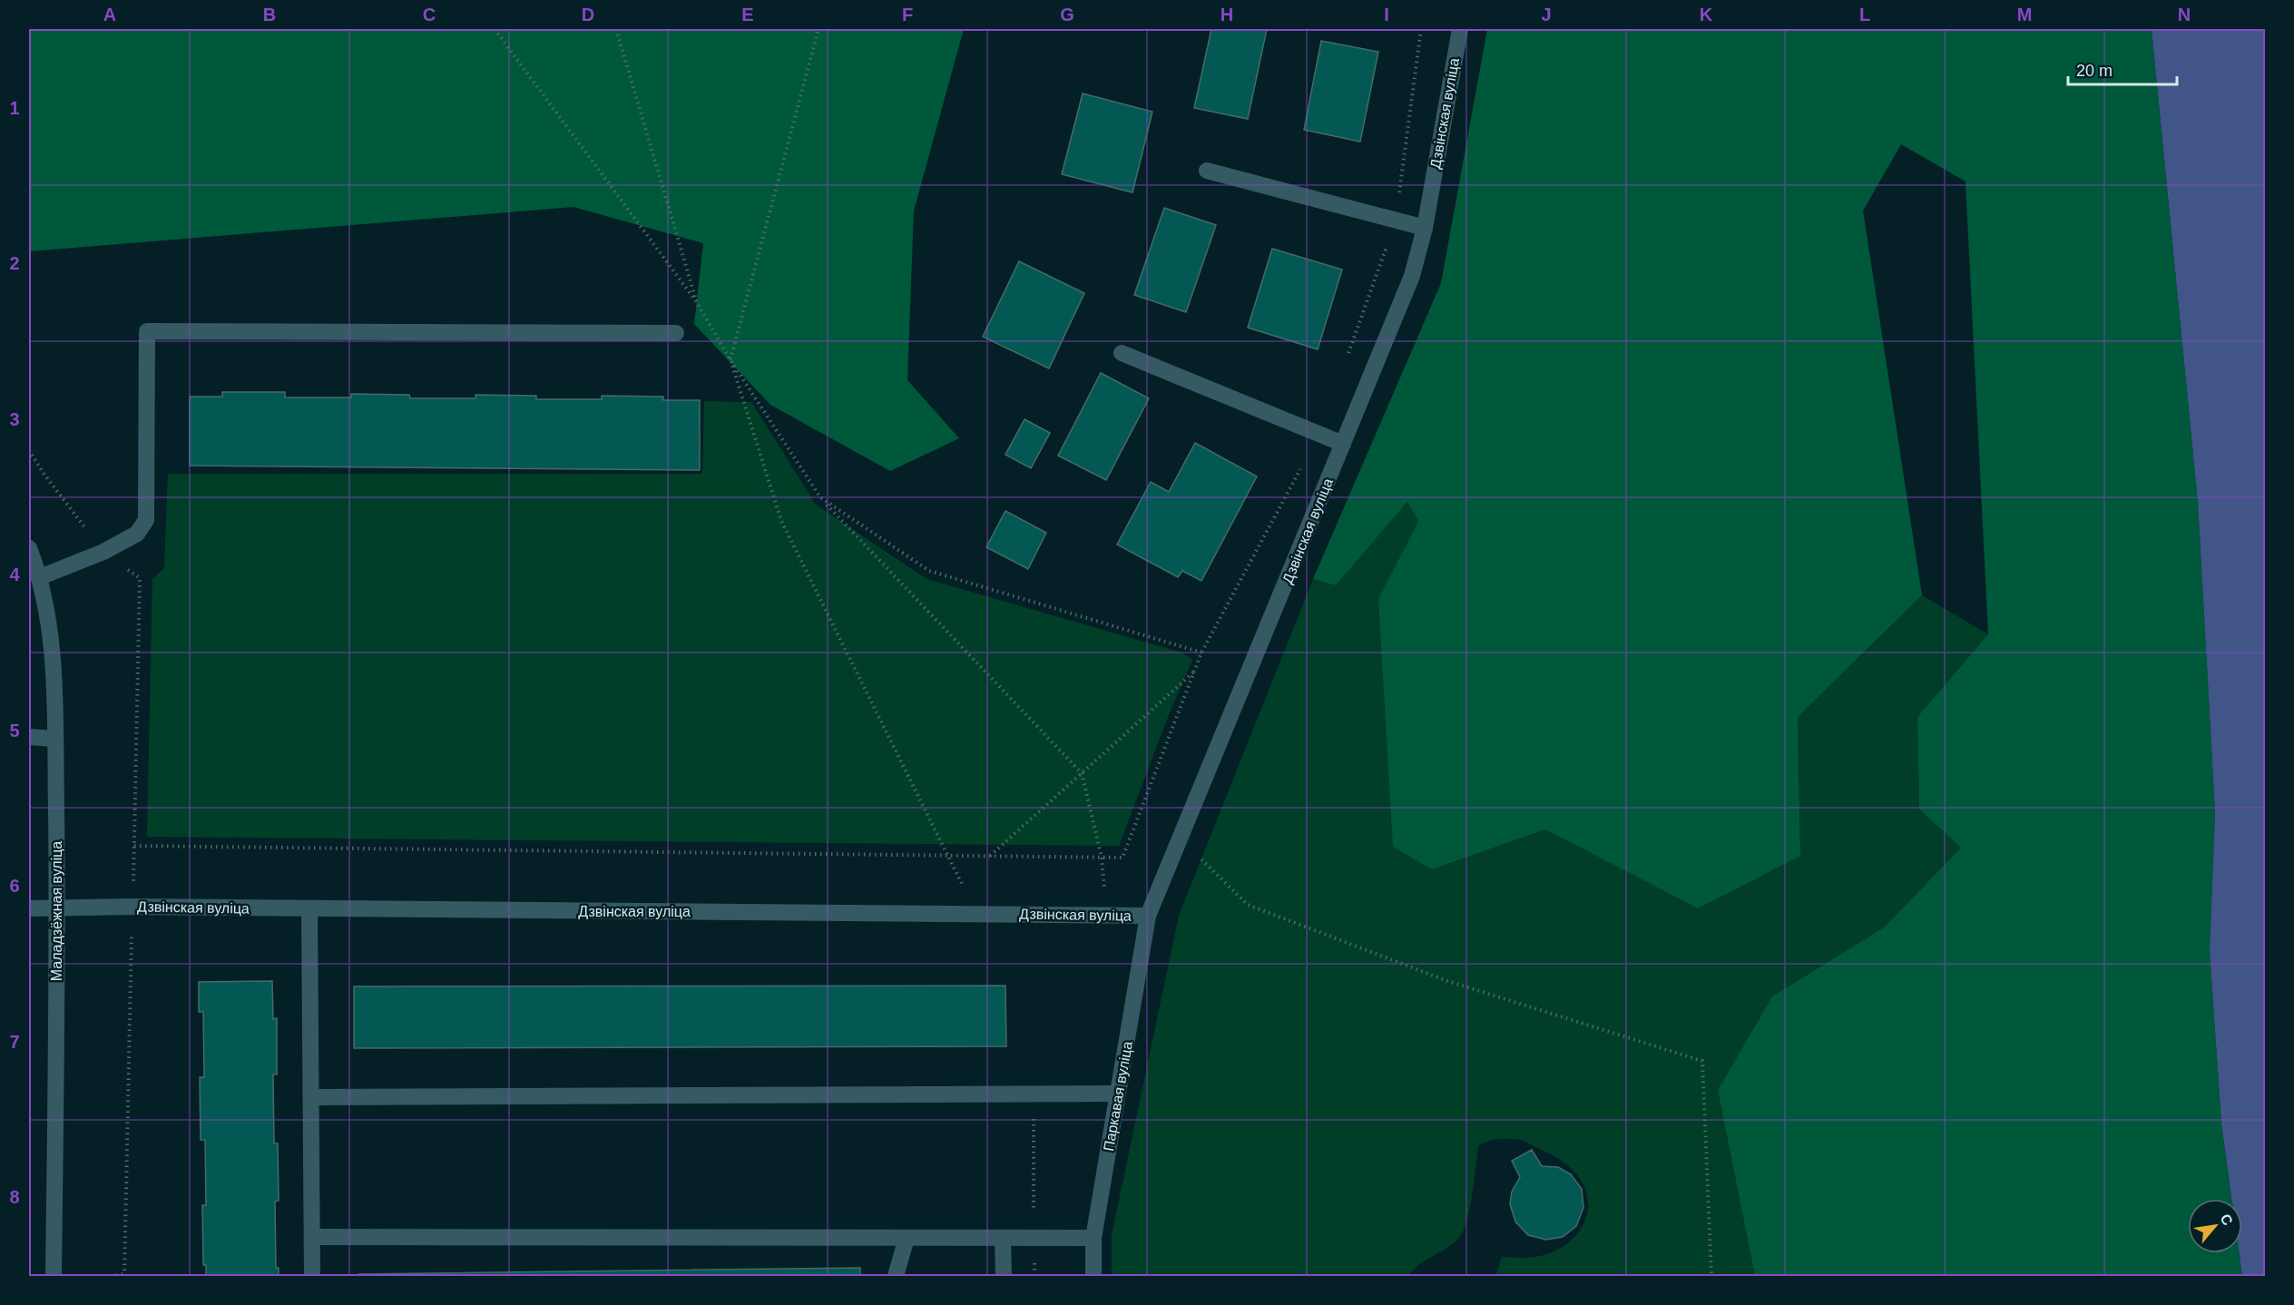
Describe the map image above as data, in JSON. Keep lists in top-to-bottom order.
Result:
{
  "streets": {
    "street": ["Дзвінская вуліца", "Маладзёжная вуліца", "Паркавая вуліца"]
  },
  "crossings": [
    ["Дзвінская вуліца", "Маладзёжная вуліца"],
    ["Дзвінская вуліца", "Паркавая вуліца"]
  ],
  "scale_bar": "20 m",
  "north": "top right",
  "grid": {
    "columns": [
      "A",
      "B",
      "C",
      "D",
      "E",
      "F",
      "G",
      "H",
      "I",
      "J",
      "K",
      "L",
      "M",
      "N"
    ],
    "rows": [
      "1",
      "2",
      "3",
      "4",
      "5",
      "6",
      "7",
      "8"
    ]
  }
}
